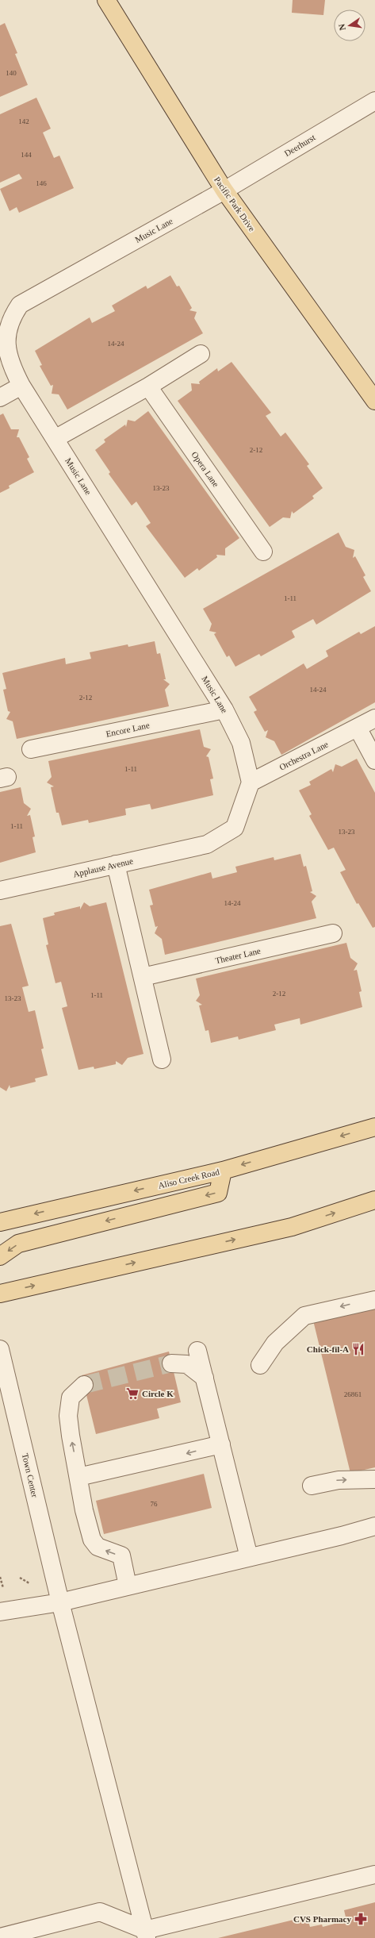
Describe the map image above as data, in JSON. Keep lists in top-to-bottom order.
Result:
{
  "streets": {
    "main road": ["Pacific Park Drive", "Aliso Creek Road"],
    "street": [
      "Deerhurst",
      "Music Lane",
      "Opera Lane",
      "Encore Lane",
      "Orchestra Lane",
      "Applause Avenue",
      "Theater Lane",
      "Town Center"
    ]
  },
  "crossings": [
    ["Deerhurst", "Pacific Park Drive"],
    ["Deerhurst", "Music Lane"],
    ["Pacific Park Drive", "Music Lane"],
    ["Music Lane", "Encore Lane"],
    ["Music Lane", "Orchestra Lane"],
    ["Music Lane", "Applause Avenue"],
    ["Orchestra Lane", "Applause Avenue"]
  ],
  "places": {
    "restaurant": ["Chick-fil-A"],
    "supermarket": ["Circle K"],
    "pharmacy": ["CVS Pharmacy"]
  },
  "house_numbers": [
    "140",
    "142",
    "144",
    "146",
    "14-24",
    "2-12",
    "13-23",
    "1-11",
    "14-24",
    "2-12",
    "1-11",
    "1-11",
    "13-23",
    "14-24",
    "2-12",
    "1-11",
    "13-23",
    "26861",
    "76"
  ],
  "north": "left"
}
